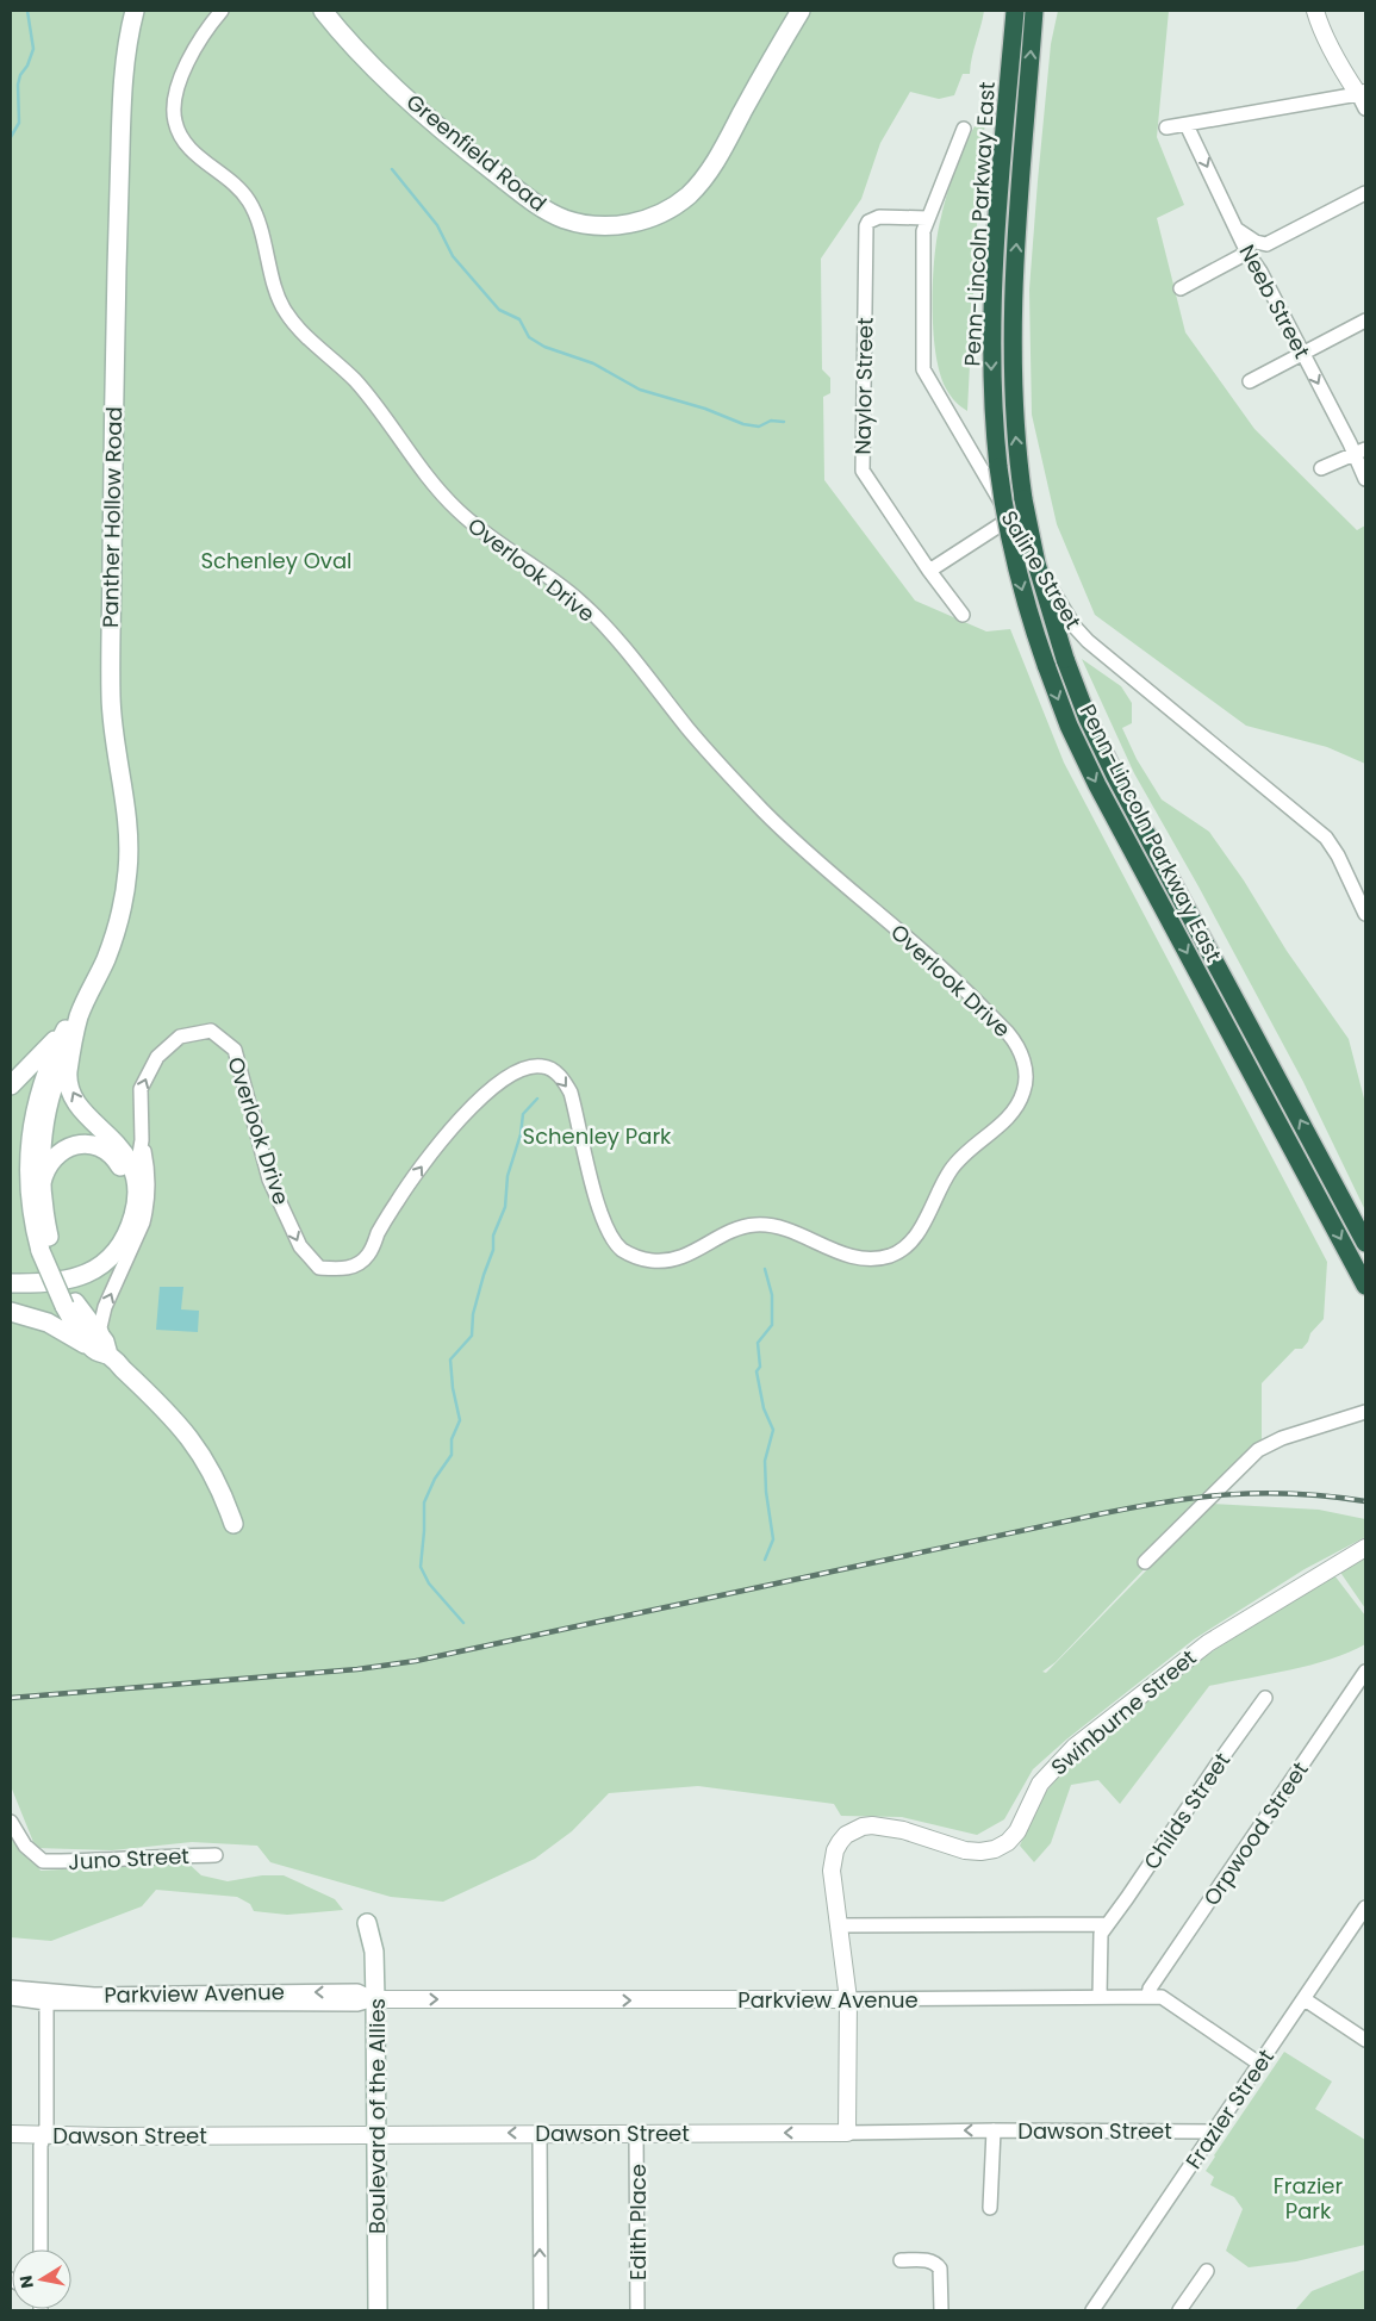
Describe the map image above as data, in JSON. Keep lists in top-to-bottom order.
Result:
{
  "streets": {
    "highway": ["Penn-Lincoln Parkway East"],
    "main road": ["Greenfield Road", "Panther Hollow Road", "Boulevard of the Allies"],
    "street": [
      "Neeb Street",
      "Naylor Street",
      "Overlook Drive",
      "Saline Street",
      "Swinburne Street",
      "Childs Street",
      "Orpwood Street",
      "Juno Street",
      "Parkview Avenue",
      "Frazier Street",
      "Dawson Street",
      "Edith Place"
    ]
  },
  "crossings": [
    ["Naylor Street", "Saline Street"],
    ["Swinburne Street", "Parkview Avenue"],
    ["Swinburne Street", "Dawson Street"],
    ["Childs Street", "Parkview Avenue"],
    ["Orpwood Street", "Parkview Avenue"],
    ["Parkview Avenue", "Frazier Street"],
    ["Parkview Avenue", "Boulevard of the Allies"],
    ["Frazier Street", "Dawson Street"],
    ["Boulevard of the Allies", "Dawson Street"],
    ["Dawson Street", "Edith Place"]
  ],
  "one_way": ["Neeb Street", "Dawson Street"],
  "parks": ["Schenley Oval", "Schenley Park", "Frazier Park"],
  "north": "left"
}
